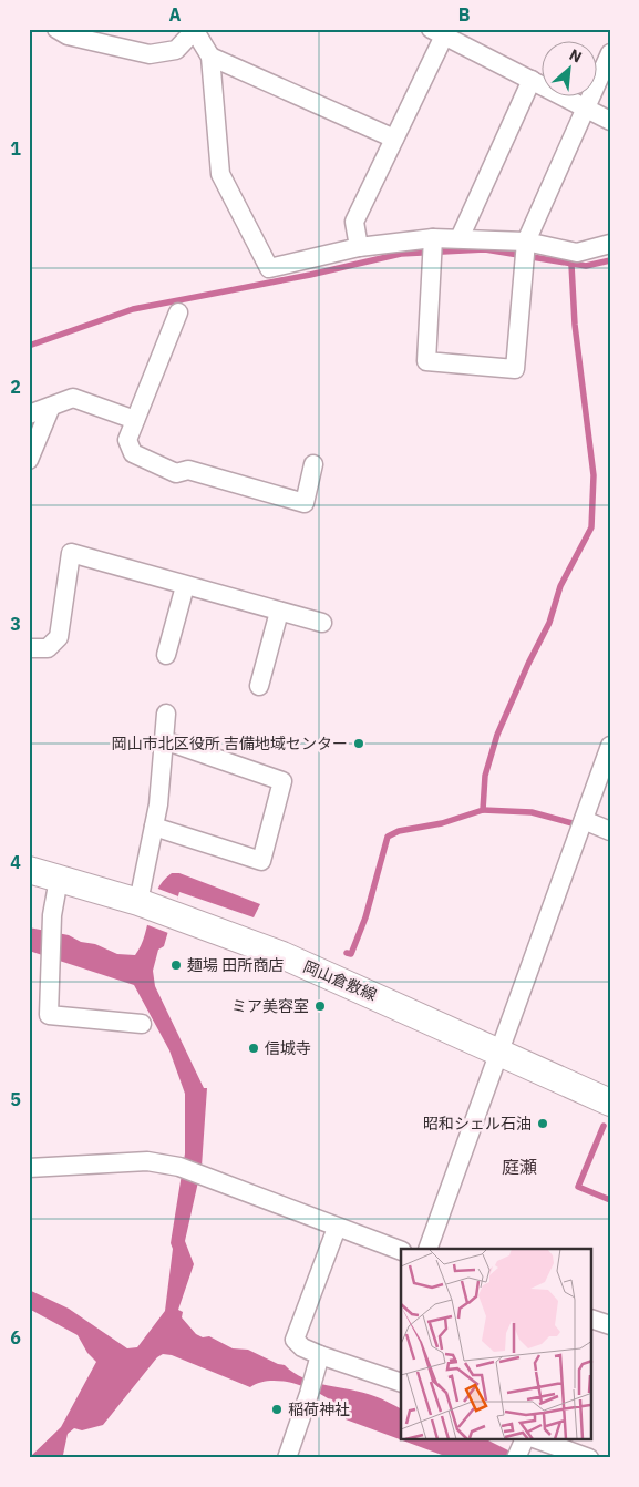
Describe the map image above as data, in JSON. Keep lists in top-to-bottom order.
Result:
{
  "streets": {
    "main road": ["岡山倉敷線"]
  },
  "districts": ["庭瀬"],
  "places": [
    "岡山市北区役所 吉備地域センター",
    "麺場 田所商店",
    "ミア美容室",
    "信城寺",
    "昭和シェル石油",
    "稲荷神社"
  ],
  "north": "top right",
  "grid": {
    "columns": ["A", "B"],
    "rows": [
      "1",
      "2",
      "3",
      "4",
      "5",
      "6"
    ]
  }
}
